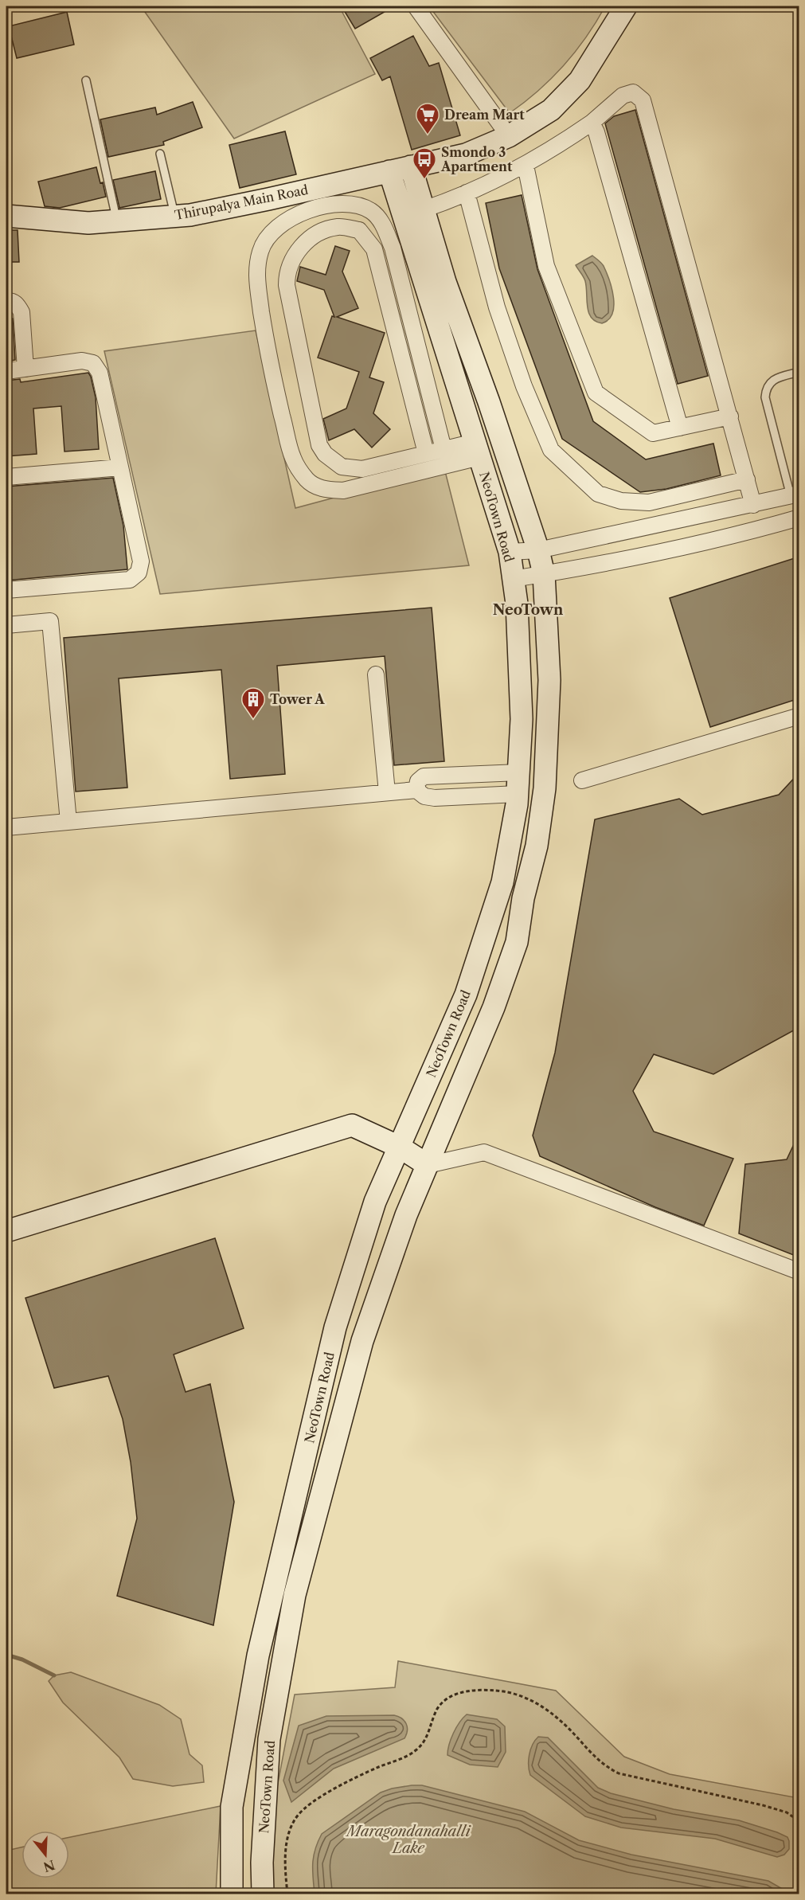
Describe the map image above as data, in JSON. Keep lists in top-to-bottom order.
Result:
{
  "streets": {
    "street": ["Thirupalya Main Road", "NeoTown Road"]
  },
  "crossings": [
    ["Thirupalya Main Road", "NeoTown Road"]
  ],
  "districts": ["NeoTown"],
  "water": ["Maragondanahalli Lake"],
  "places": {
    "supermarket": ["Dream Mart"],
    "bus stop": ["Smondo 3 Apartment"],
    "building": ["Tower A"]
  },
  "north": "bottom"
}
